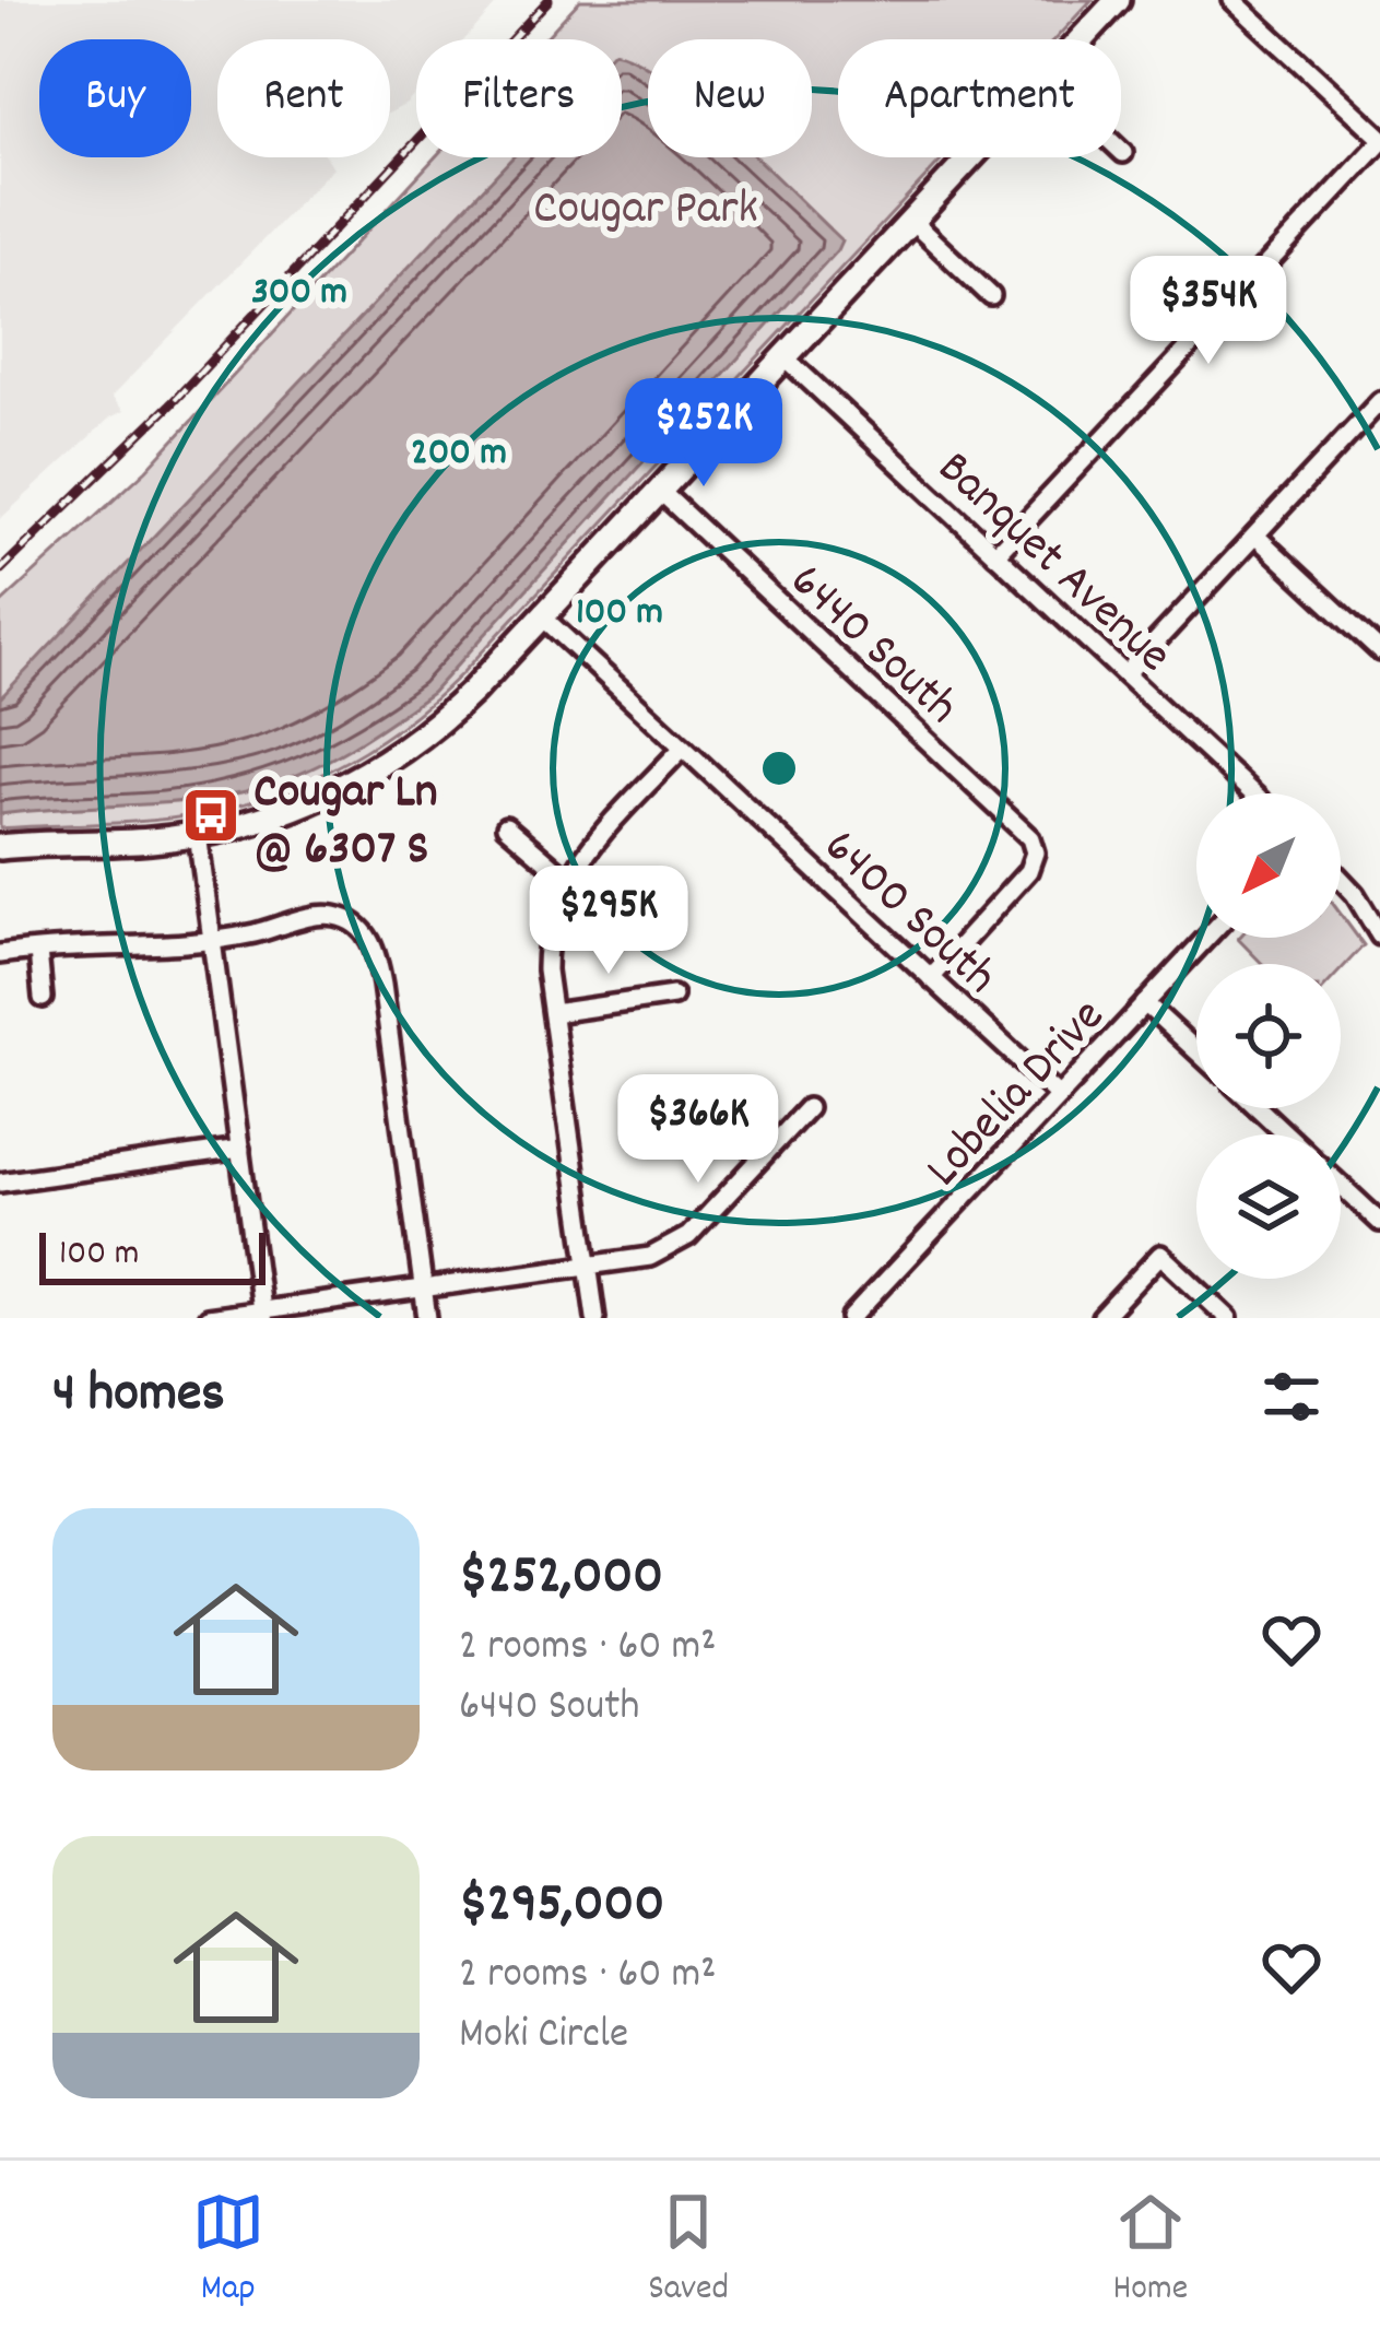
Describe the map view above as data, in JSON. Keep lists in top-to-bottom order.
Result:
{
  "streets": {
    "street": [
      "Banquet Avenue",
      "6440 South",
      "6400 South",
      "Lobelia Drive"
    ]
  },
  "crossings": [
    ["6440 South", "6400 South"],
    ["6400 South", "Lobelia Drive"]
  ],
  "parks": ["Cougar Park"],
  "places": {
    "bus stop": ["Cougar Ln @ 6307 S"]
  },
  "scale_bar": "100 m",
  "north": "bottom left",
  "page": {
    "chip": [
      "Buy",
      "Rent",
      "Filters",
      "New",
      "Apartment"
    ],
    "price": [
      "$354K",
      "$252K",
      "$295K",
      "$366K"
    ],
    "scale": "100 m",
    "heading": "4 homes",
    "list": [
      {
        "name": "$252,000",
        "note": "2 rooms · 60 m² · 6440 South"
      },
      {
        "name": "$295,000",
        "note": "2 rooms · 60 m² · Moki Circle"
      }
    ],
    "tabs": ["Map", "Saved", "Home"]
  },
  "rings": ["300 m", "200 m", "100 m"]
}
